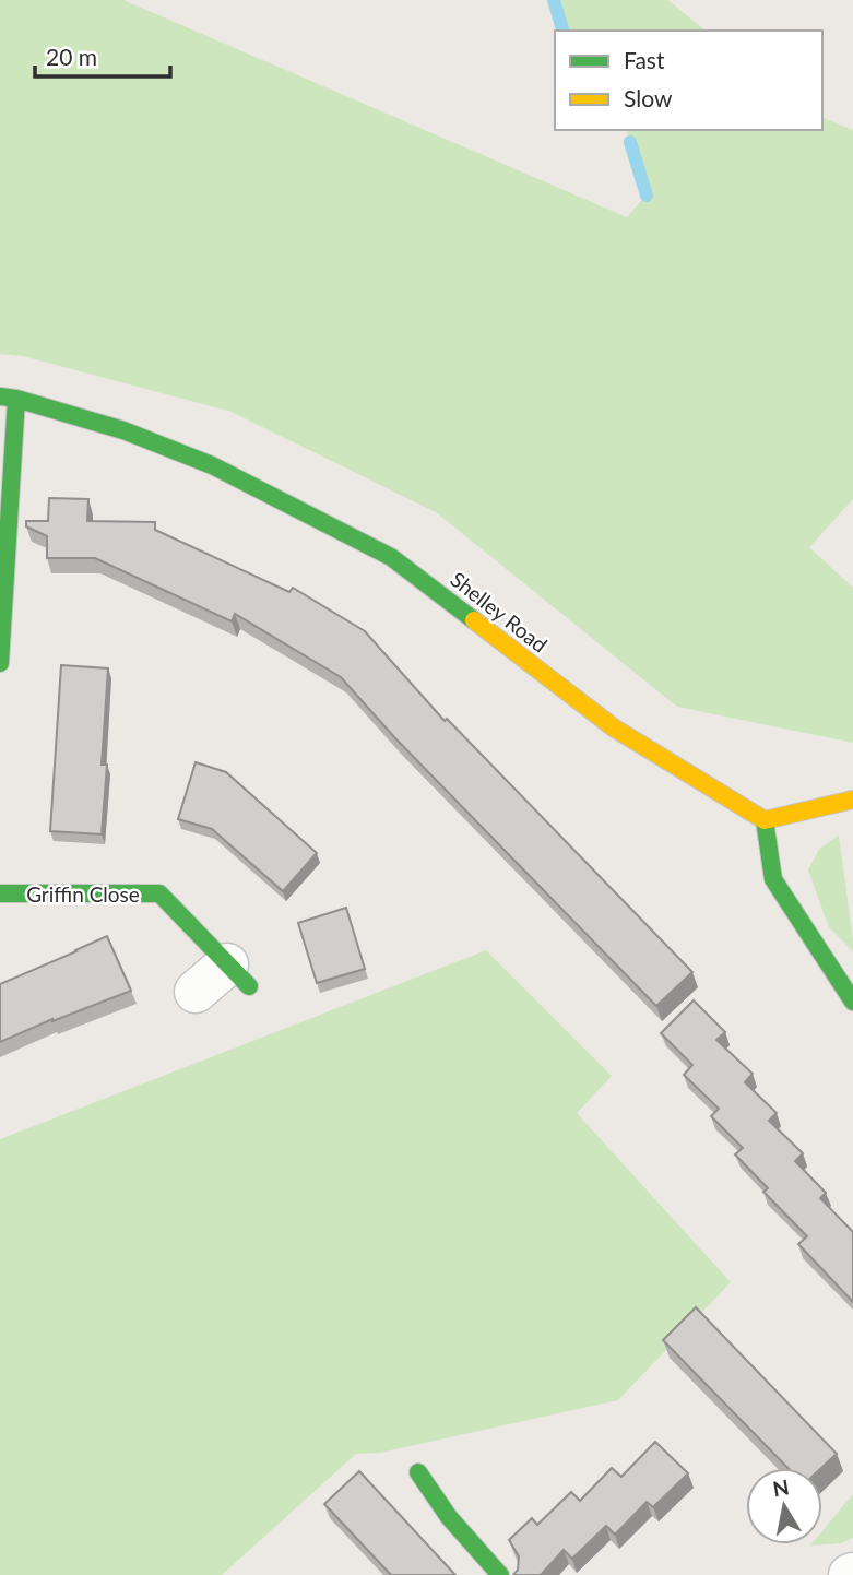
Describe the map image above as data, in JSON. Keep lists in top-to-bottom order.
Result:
{
  "streets": {
    "street": ["Shelley Road", "Griffin Close"]
  },
  "legend": ["Fast", "Slow"],
  "scale_bar": "20 m",
  "north": "top"
}
